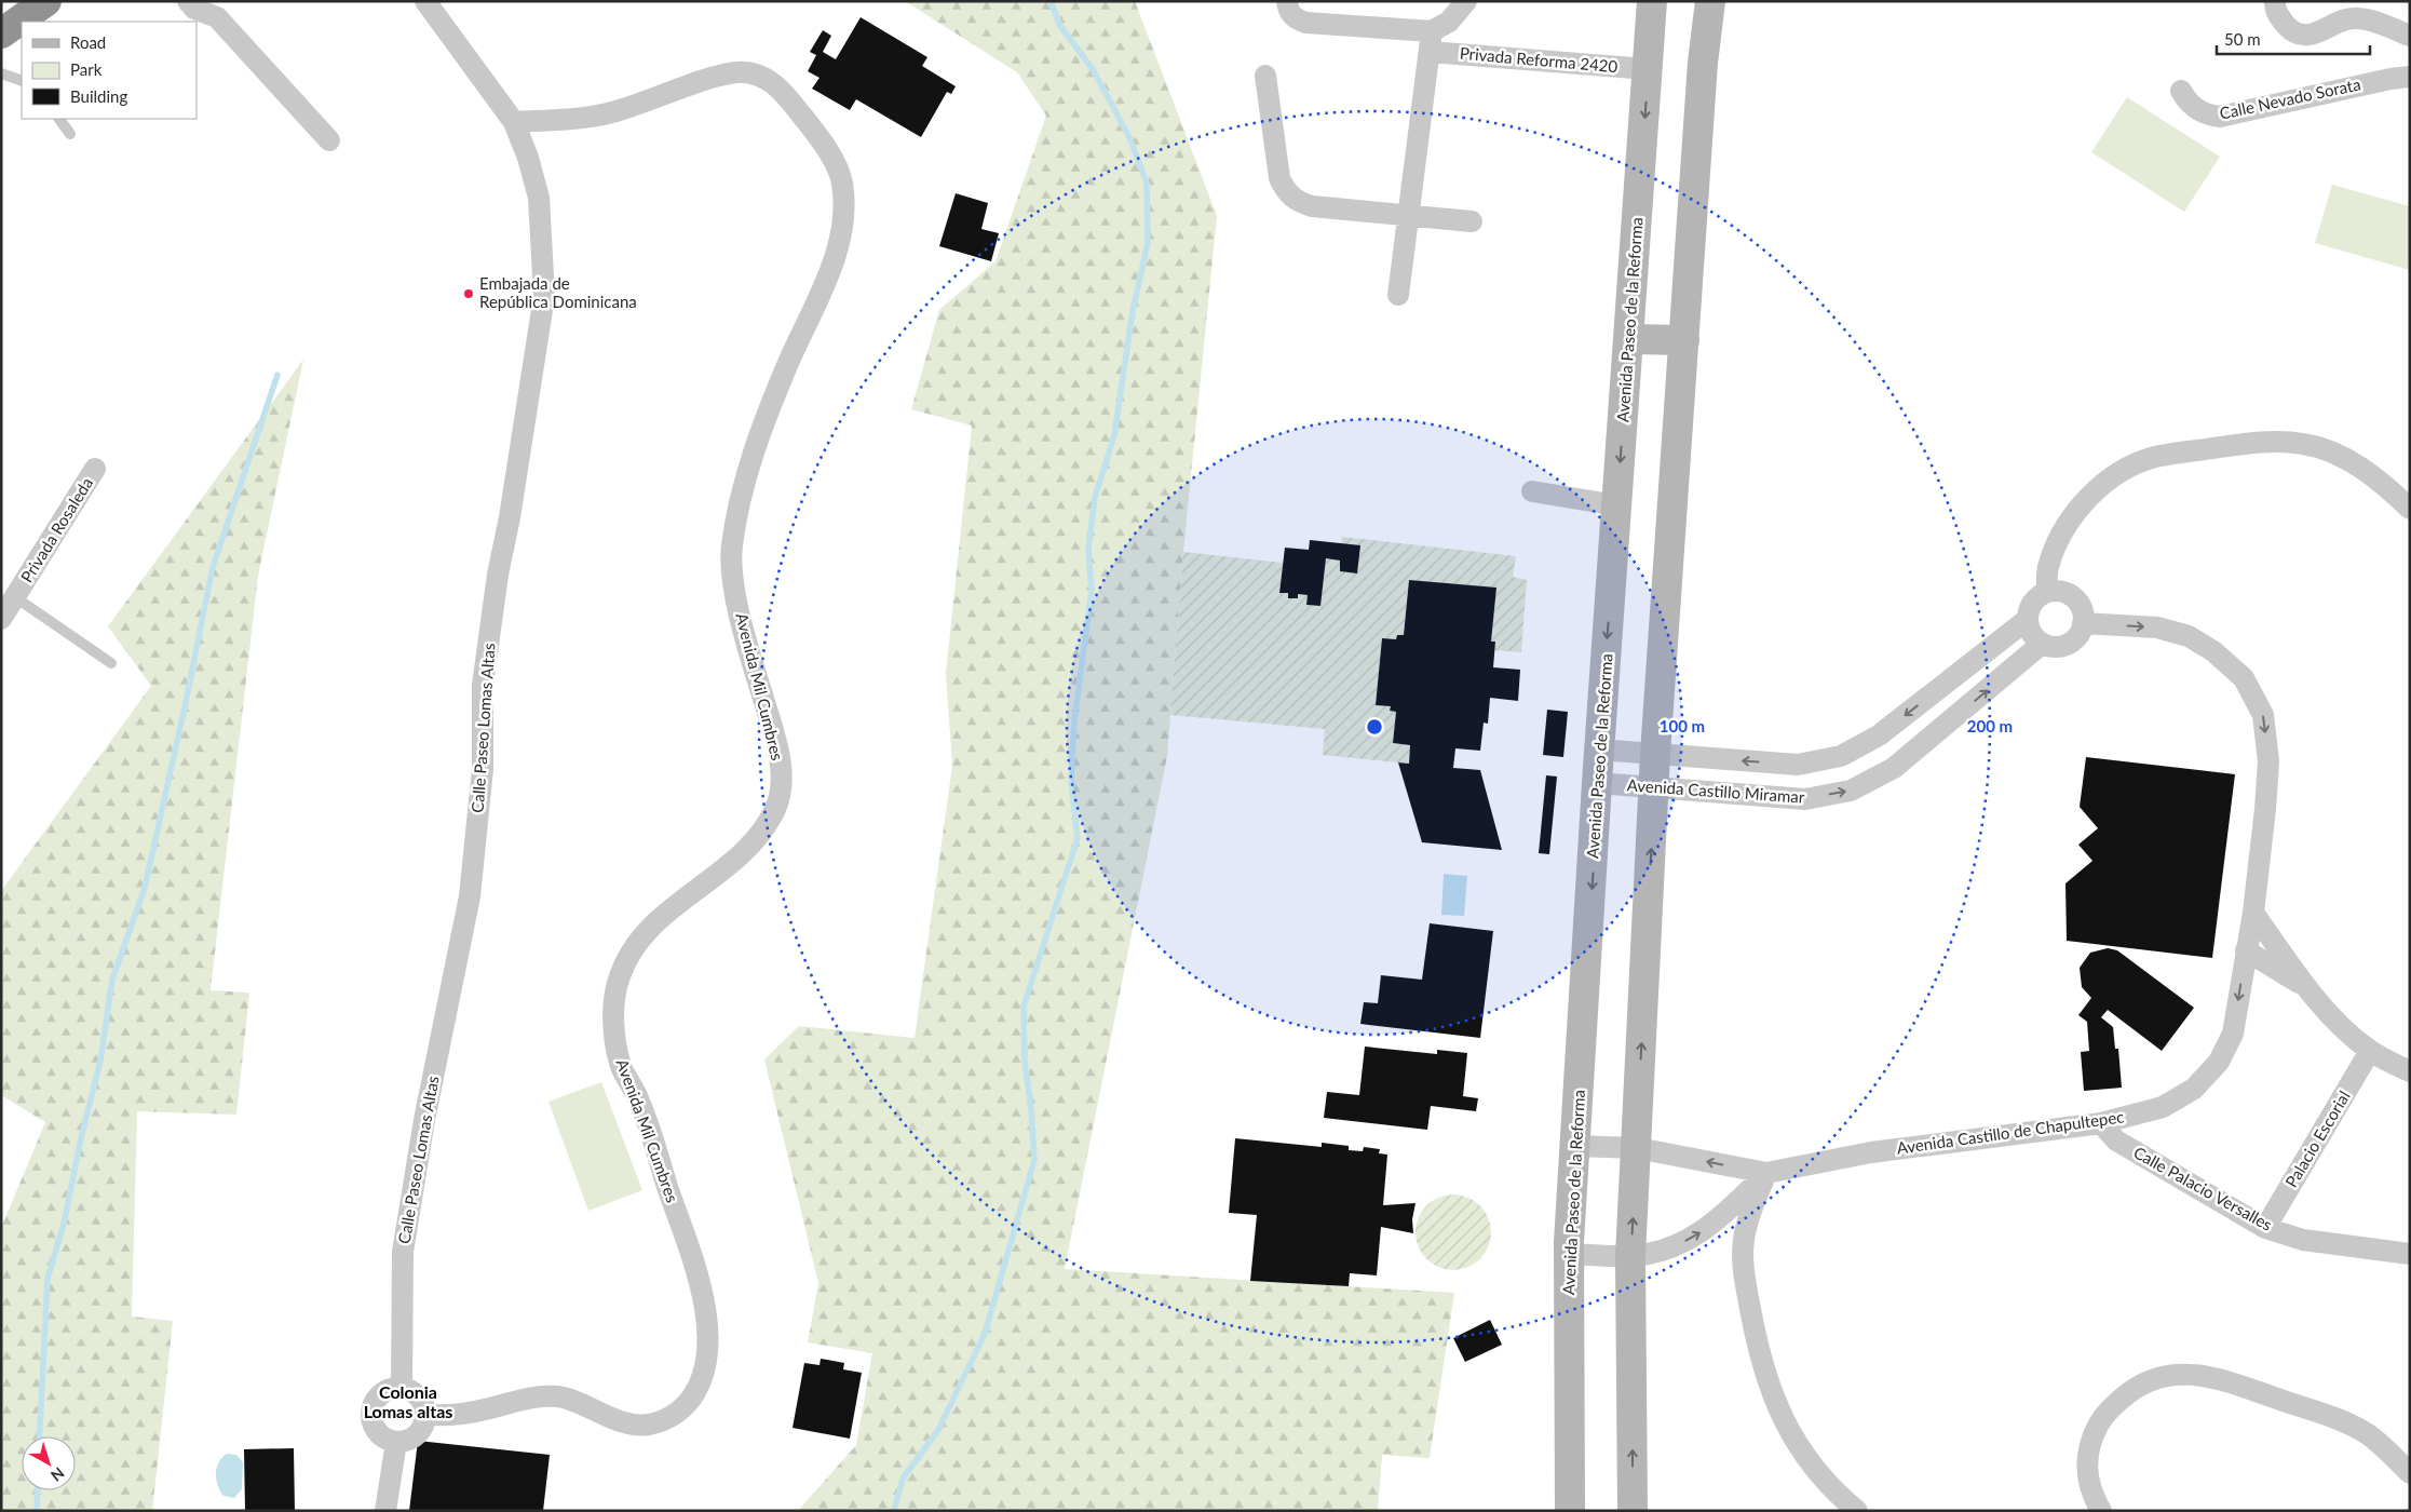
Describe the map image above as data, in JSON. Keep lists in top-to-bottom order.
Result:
{
  "streets": {
    "main road": ["Avenida Paseo de la Reforma"],
    "street": [
      "Privada Reforma 2420",
      "Calle Nevado Sorata",
      "Privada Rosaleda",
      "Avenida Mil Cumbres",
      "Calle Paseo Lomas Altas",
      "Avenida Castillo Miramar",
      "Avenida Castillo de Chapultepec",
      "Palacio Escorial",
      "Calle Palacio Versalles"
    ]
  },
  "crossings": [
    ["Privada Reforma 2420", "Avenida Paseo de la Reforma"],
    ["Avenida Paseo de la Reforma", "Avenida Castillo Miramar"],
    ["Avenida Paseo de la Reforma", "Avenida Castillo de Chapultepec"],
    ["Avenida Mil Cumbres", "Calle Paseo Lomas Altas"],
    ["Avenida Castillo Miramar", "Avenida Castillo de Chapultepec"],
    ["Avenida Castillo de Chapultepec", "Calle Palacio Versalles"],
    ["Palacio Escorial", "Calle Palacio Versalles"]
  ],
  "districts": ["Colonia Lomas altas"],
  "places": ["Embajada de República Dominicana"],
  "legend": ["Road", "Park", "Building"],
  "scale_bar": "50 m",
  "north": "bottom right",
  "rings": ["100 m", "200 m"]
}
